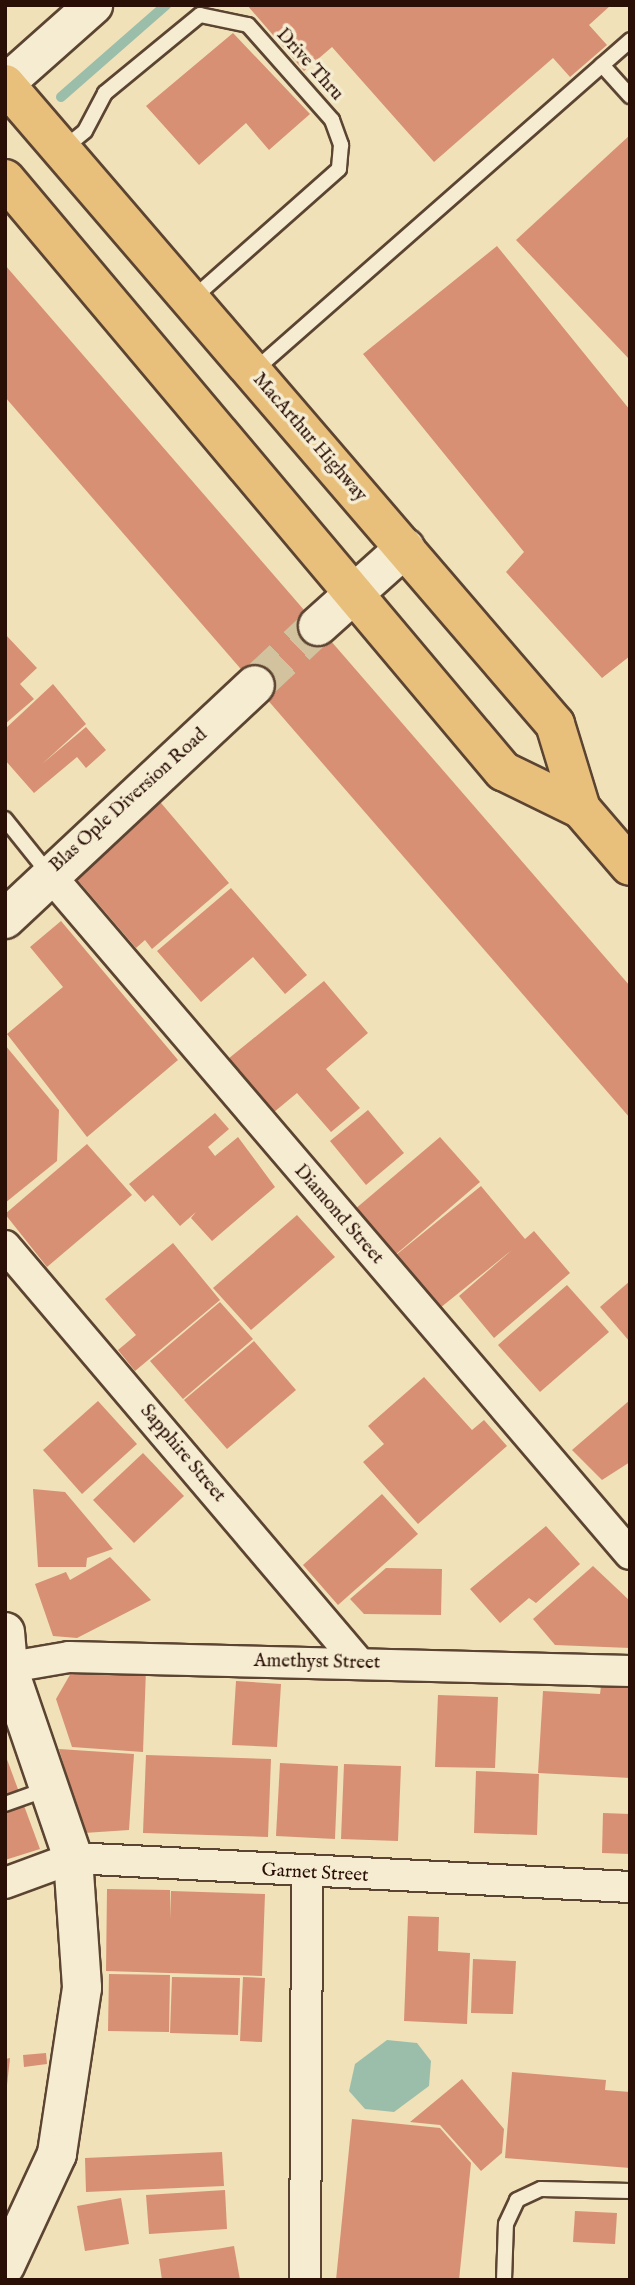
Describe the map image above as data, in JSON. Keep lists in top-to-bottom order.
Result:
{
  "streets": {
    "highway": ["MacArthur Highway"],
    "main road": ["Blas Ople Diversion Road"],
    "street": [
      "Diamond Street",
      "Sapphire Street",
      "Amethyst Street",
      "Garnet Street"
    ],
    "lane": ["Drive Thru"]
  },
  "crossings": [
    ["Drive Thru", "MacArthur Highway"],
    ["Blas Ople Diversion Road", "Diamond Street"],
    ["Sapphire Street", "Amethyst Street"]
  ]
}
